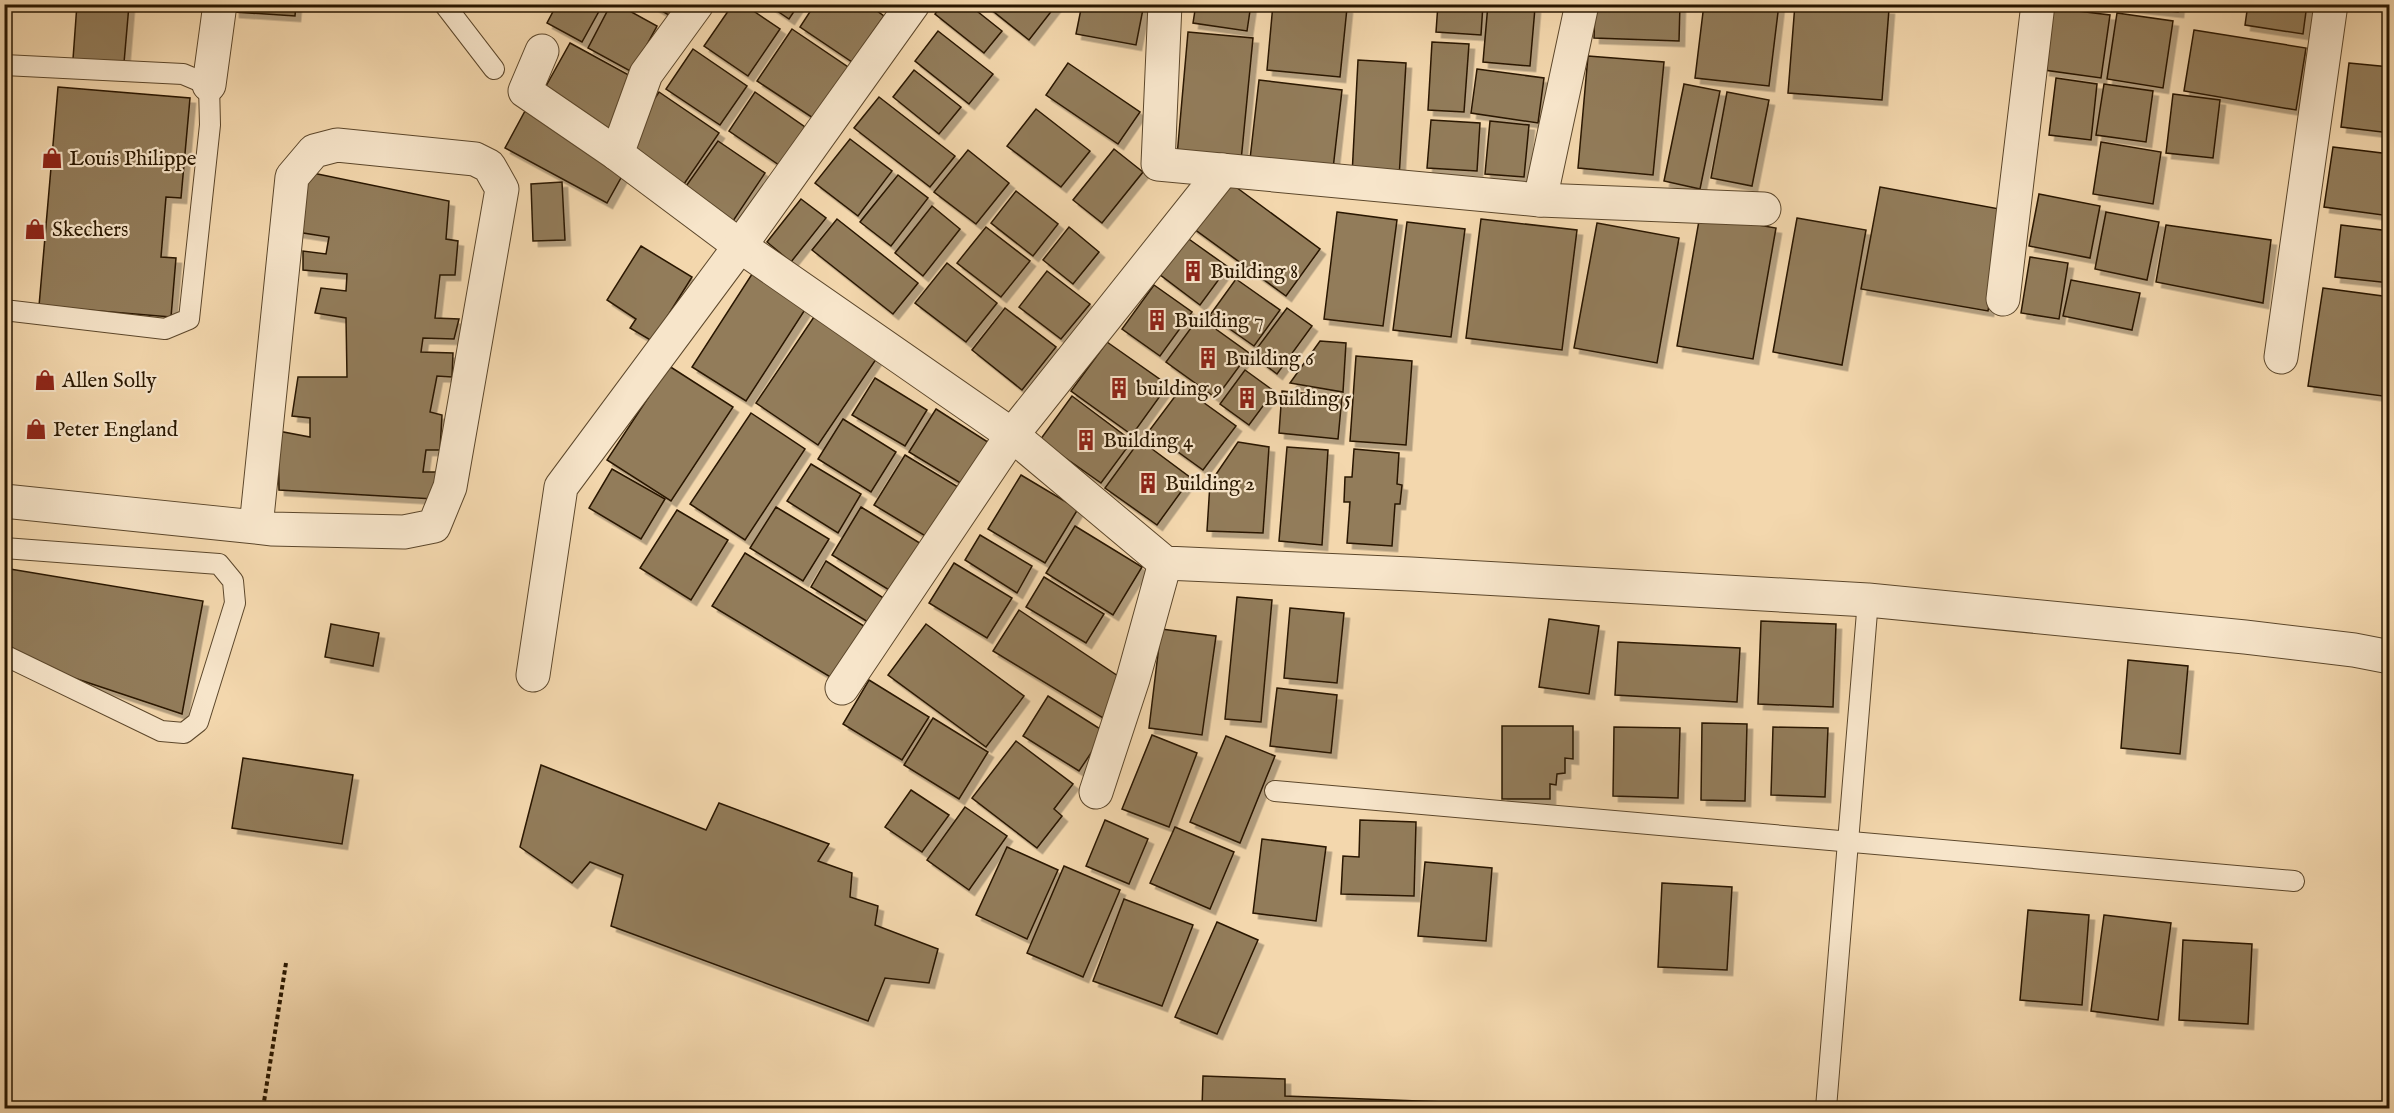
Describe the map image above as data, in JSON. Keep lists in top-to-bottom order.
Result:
{
  "places": {
    "shop": [
      "Louis Philippe",
      "Skechers",
      "Allen Solly",
      "Peter England"
    ],
    "building": [
      "Building 8",
      "Building 7",
      "Building 6",
      "building 9",
      "Building 5",
      "Building 4",
      "Building 2"
    ]
  }
}
